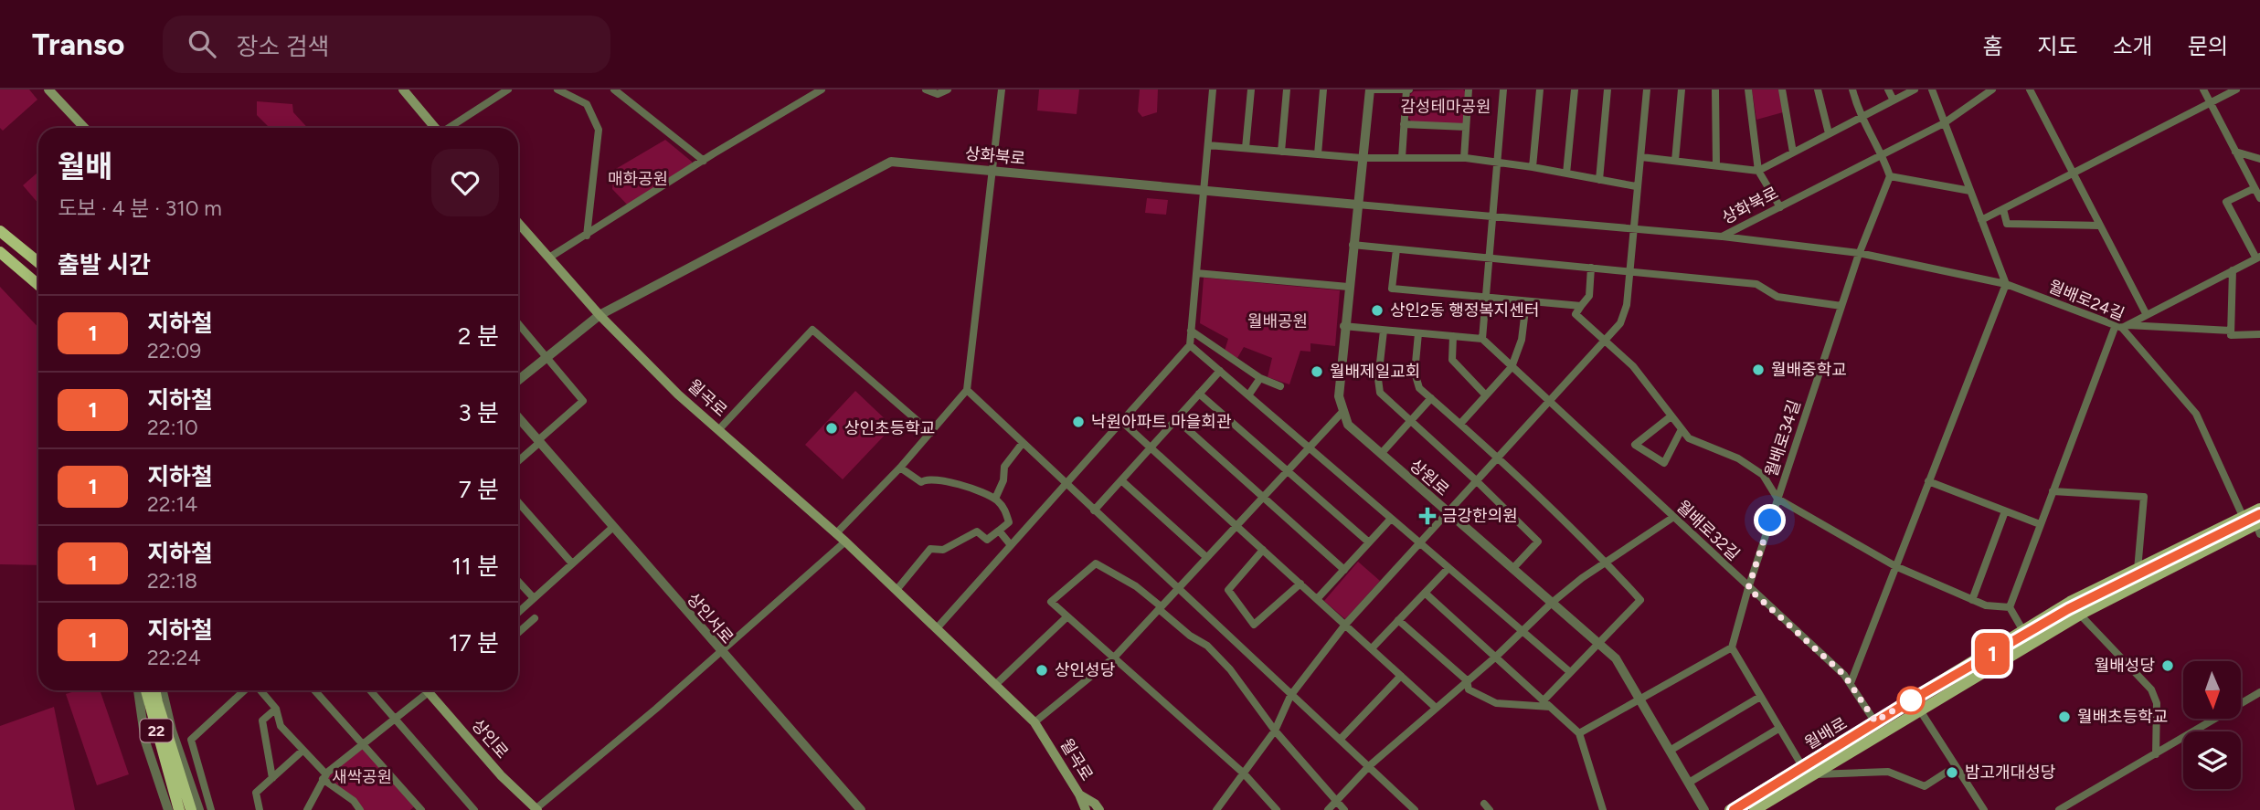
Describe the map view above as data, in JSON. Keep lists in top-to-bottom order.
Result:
{
  "streets": {
    "highway": ["22"],
    "main road": ["월곡로", "월배로", "상인로"],
    "street": [
      "상화북로",
      "월배로24길",
      "월배로34길",
      "상원로",
      "월배로32길",
      "상인서로"
    ]
  },
  "crossings": [
    ["상화북로", "월배로24길"],
    ["상화북로", "월곡로"],
    ["월배로24길", "월배로34길"],
    ["월배로24길", "월배로"],
    ["월배로34길", "월배로32길"],
    ["월배로32길", "월배로"]
  ],
  "parks": [
    "감성테마공원",
    "매화공원",
    "월배공원",
    "새싹공원"
  ],
  "places": {
    "other": [
      "상인2동 행정복지센터",
      "월배중학교",
      "월배제일교회",
      "낙원아파트 마을회관",
      "상인초등학교",
      "월배성당",
      "상인성당",
      "월배초등학교",
      "밤고개대성당"
    ],
    "health": ["금강한의원"]
  },
  "lines": ["metro line 1"],
  "north": "bottom",
  "page": {
    "header": "Transo",
    "search": "장소 검색",
    "nav": [
      "홈",
      "지도",
      "소개",
      "문의"
    ],
    "on_map": "1",
    "heading": [
      ["월배", "도보 · 4 분 · 310 m"],
      "출발 시간"
    ],
    "list": [
      {
        "mark": "1",
        "name": "지하철",
        "note": "22:09",
        "value": "2 분"
      },
      {
        "mark": "1",
        "name": "지하철",
        "note": "22:10",
        "value": "3 분"
      },
      {
        "mark": "1",
        "name": "지하철",
        "note": "22:14",
        "value": "7 분"
      },
      {
        "mark": "1",
        "name": "지하철",
        "note": "22:18",
        "value": "11 분"
      },
      {
        "mark": "1",
        "name": "지하철",
        "note": "22:24",
        "value": "17 분"
      }
    ]
  }
}
